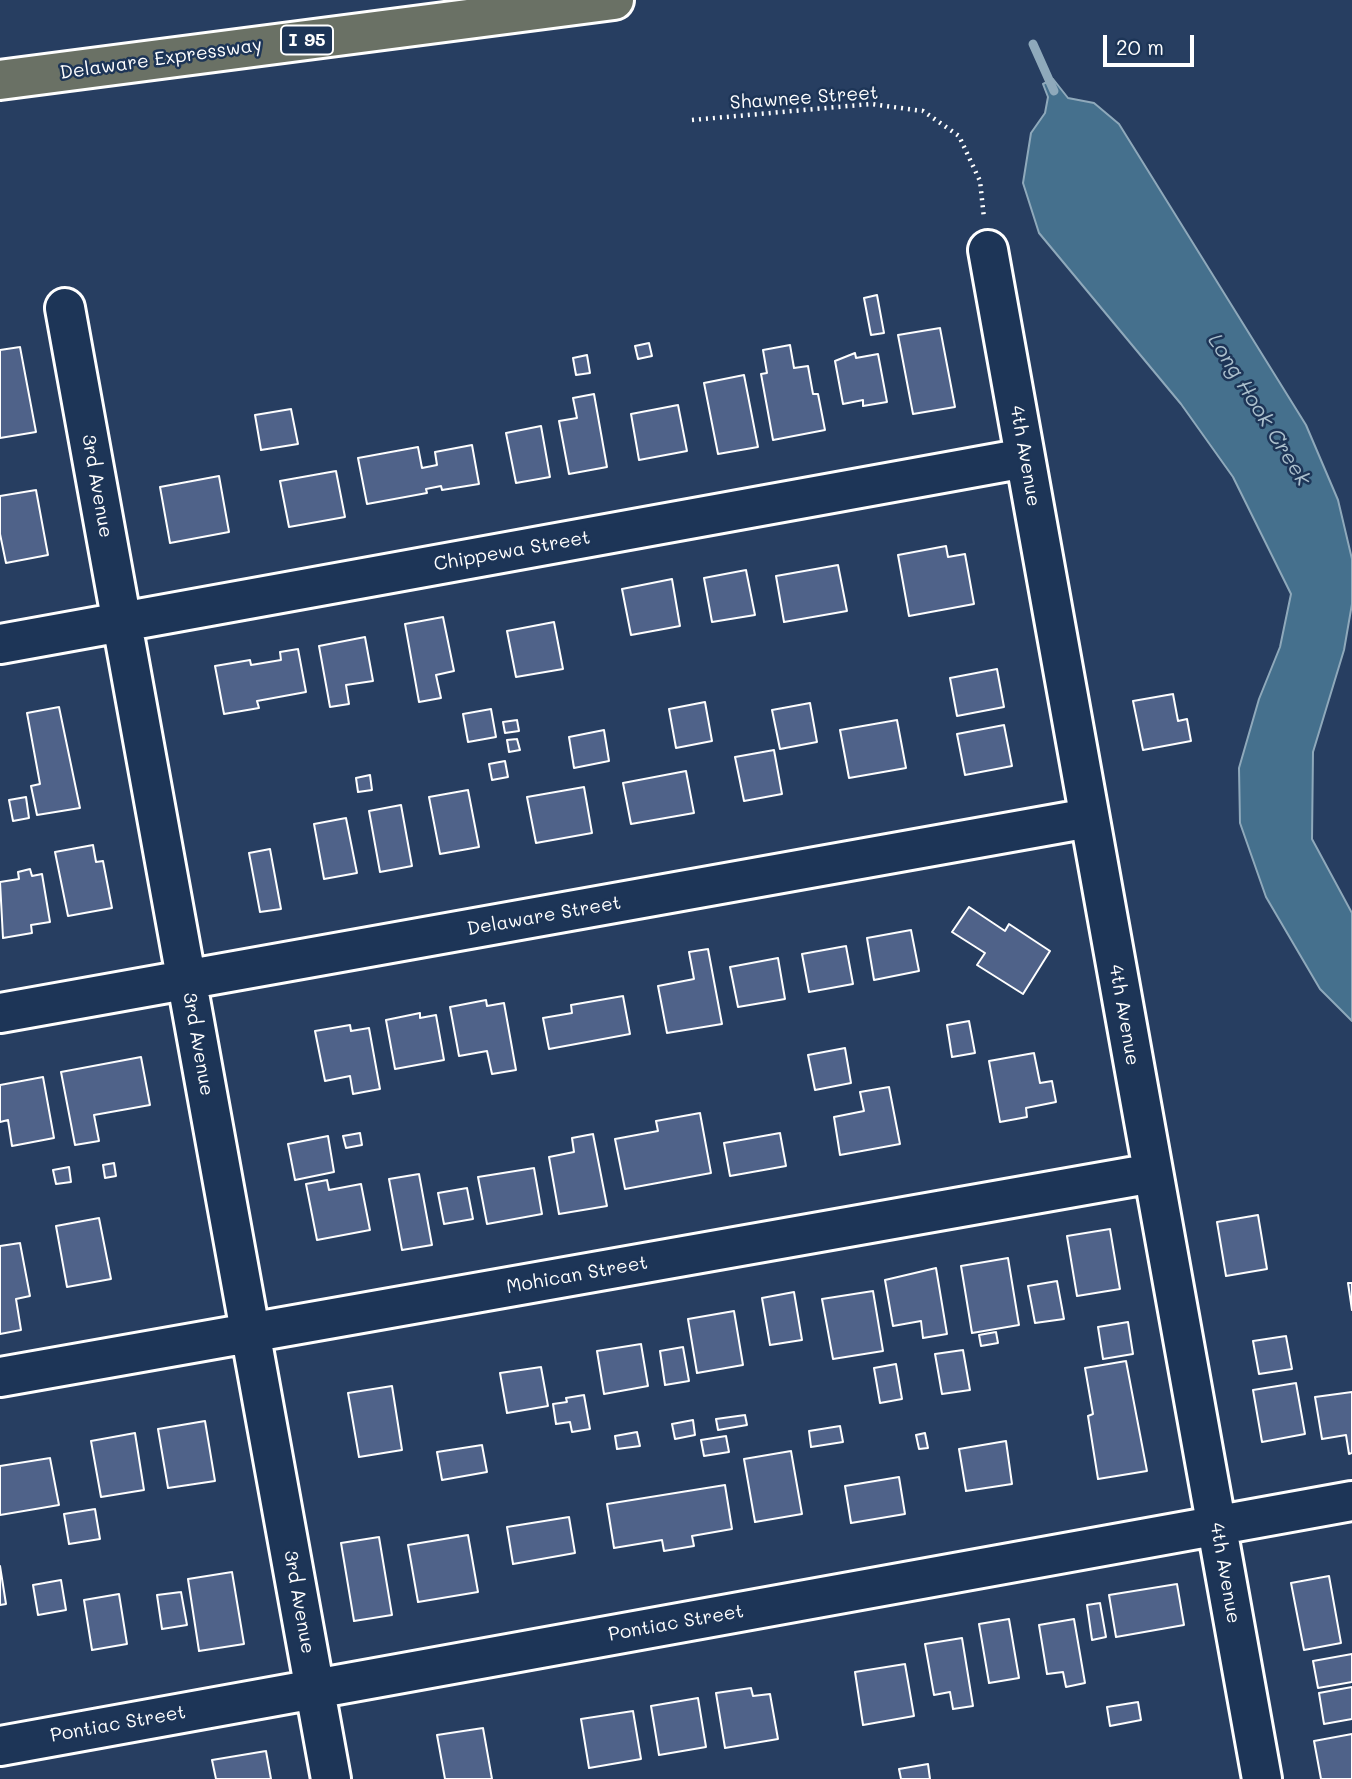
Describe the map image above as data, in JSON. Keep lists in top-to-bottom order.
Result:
{
  "streets": {
    "highway": ["I 95", "Delaware Expressway"],
    "street": [
      "4th Avenue",
      "3rd Avenue",
      "Chippewa Street",
      "Delaware Street",
      "Mohican Street",
      "Pontiac Street"
    ],
    "path": ["Shawnee Street"]
  },
  "crossings": [
    ["Shawnee Street", "4th Avenue"],
    ["4th Avenue", "Chippewa Street"],
    ["4th Avenue", "Delaware Street"],
    ["4th Avenue", "Mohican Street"],
    ["4th Avenue", "Pontiac Street"],
    ["3rd Avenue", "Chippewa Street"],
    ["3rd Avenue", "Delaware Street"],
    ["3rd Avenue", "Mohican Street"],
    ["3rd Avenue", "Pontiac Street"]
  ],
  "water": ["Long Hook Creek"],
  "scale_bar": "20 m"
}
